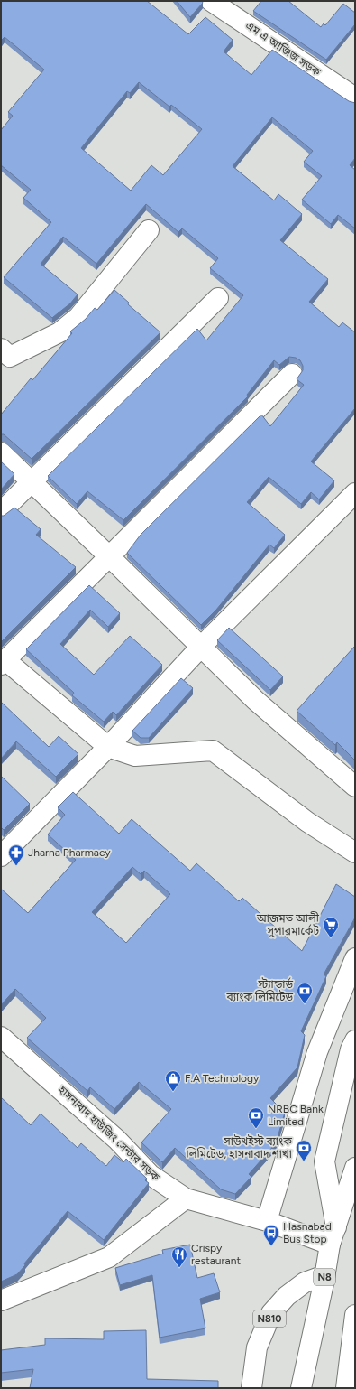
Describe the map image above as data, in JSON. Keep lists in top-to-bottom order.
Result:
{
  "streets": {
    "main road": [
      "এম এ আজিজ সড়ক",
      "হাসনাবাদ হাউজিং সেন্টার সড়ক",
      "N8",
      "N810"
    ]
  },
  "crossings": [
    ["হাসনাবাদ হাউজিং সেন্টার সড়ক", "N8"],
    ["N8", "N810"]
  ],
  "places": {
    "pharmacy": ["Jharna Pharmacy"],
    "supermarket": ["আজমত আলী সুপারমার্কেট"],
    "bank": ["স্ট্যান্ডার্ড ব্যাংক লিমিটেড", "NRBC Bank Limited", "সাউথইস্ট ব্যাংক লিমিটেড, হাসনাবাদ শাখা"],
    "shop": ["F.A Technology"],
    "bus stop": ["Hasnabad Bus Stop"],
    "restaurant": ["Crispy restaurant"]
  }
}
